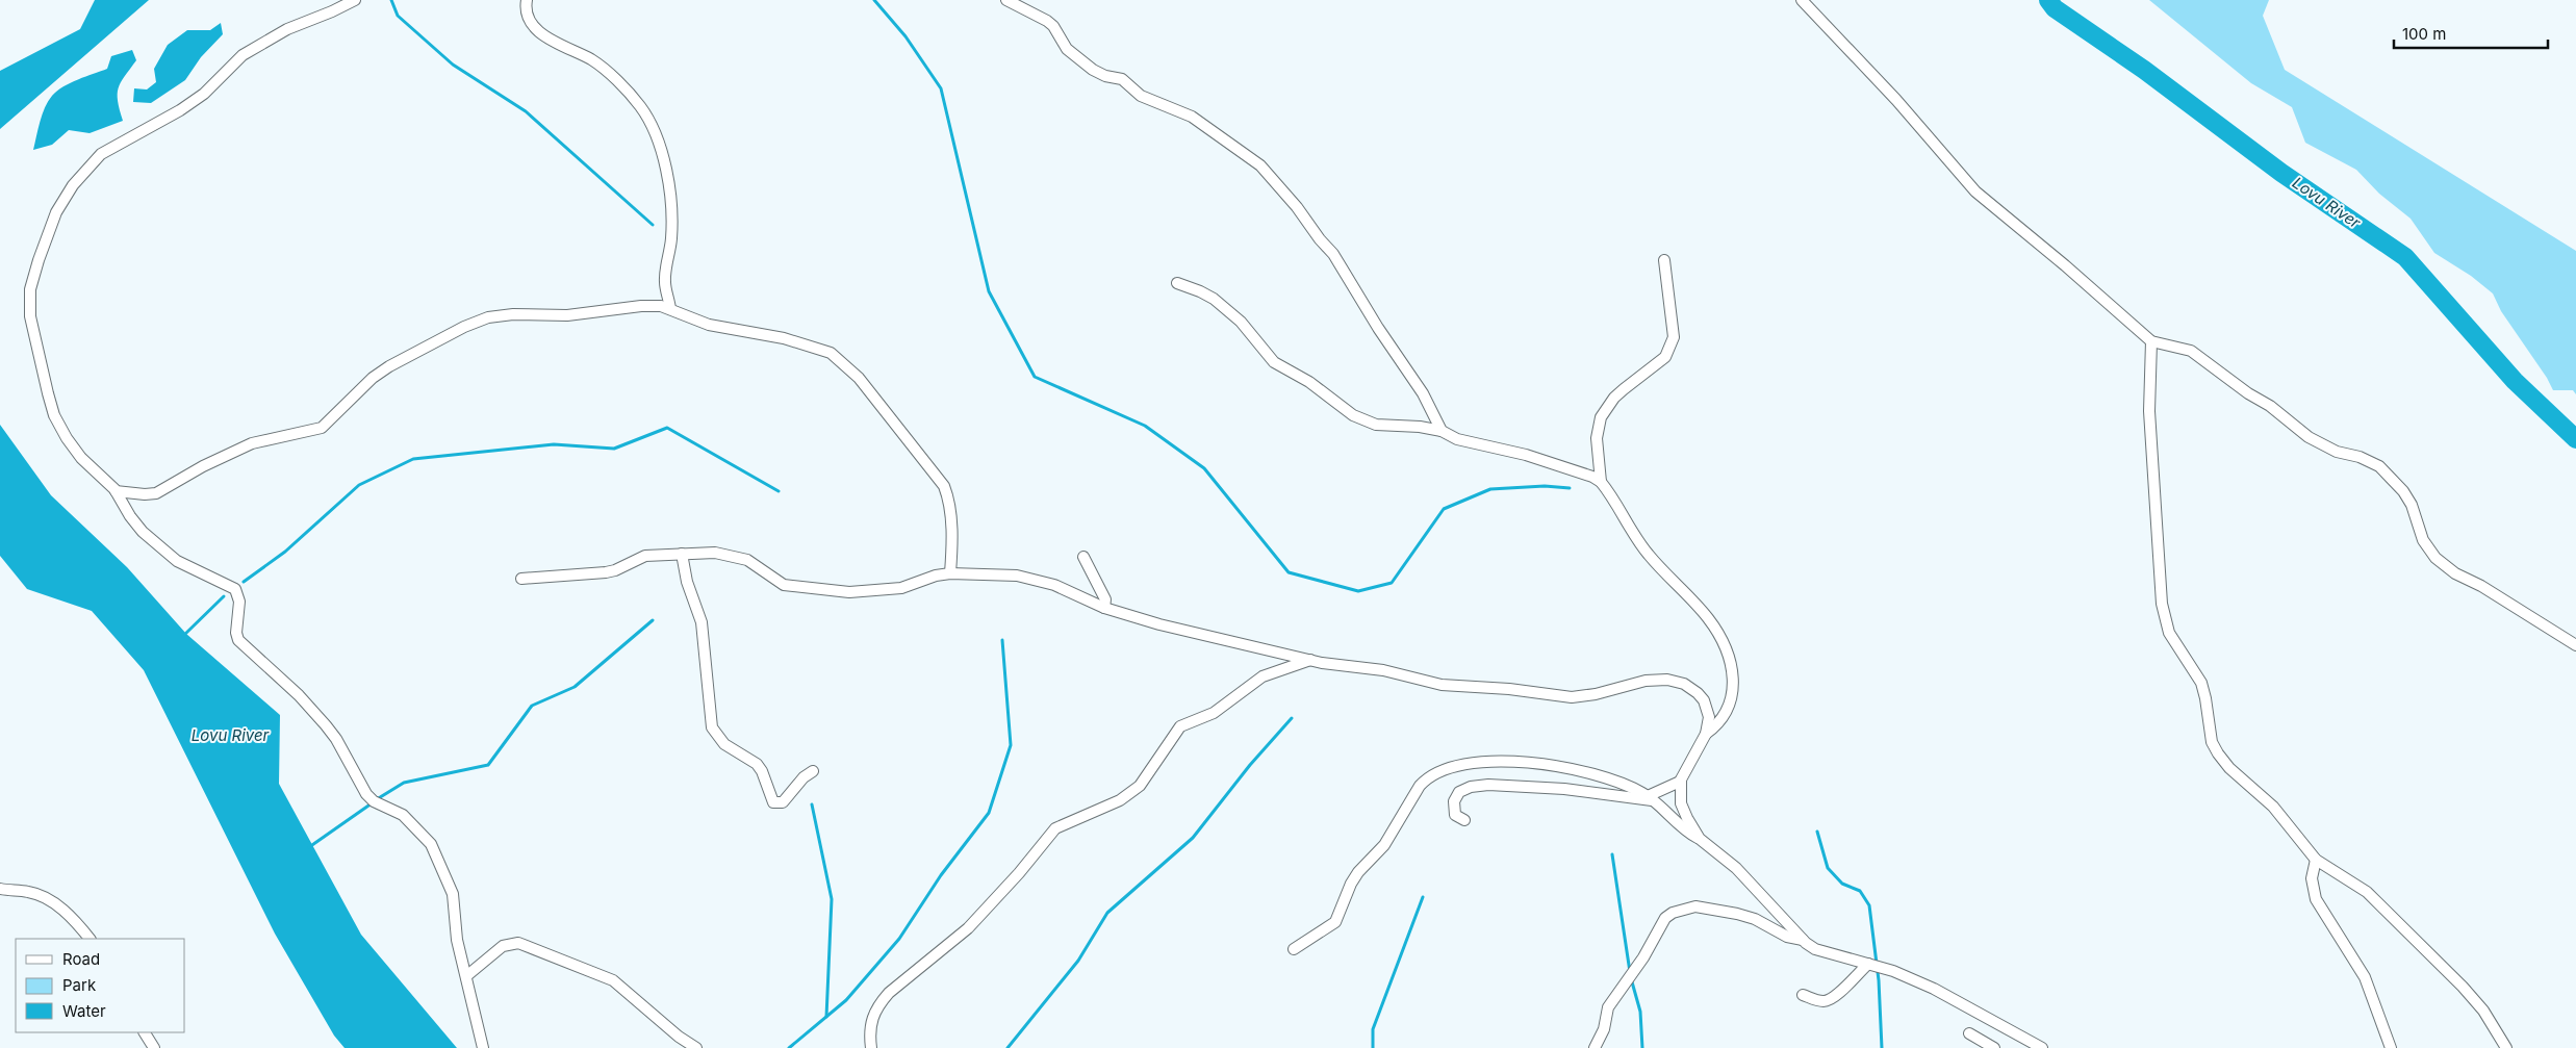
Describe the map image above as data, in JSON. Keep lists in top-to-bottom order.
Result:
{
  "water": ["Lovu River"],
  "legend": ["Road", "Park", "Water"],
  "scale_bar": "100 m"
}
